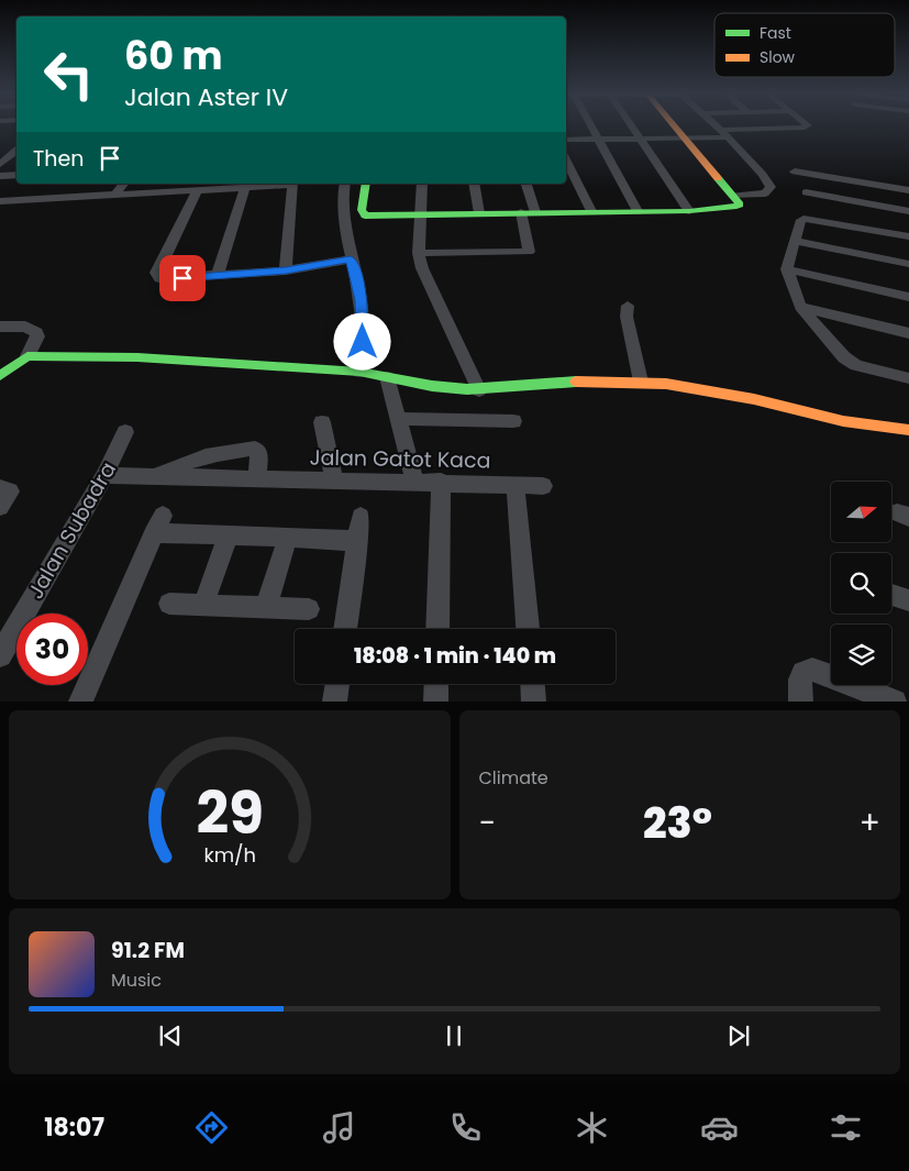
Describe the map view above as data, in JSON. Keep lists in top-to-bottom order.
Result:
{
  "streets": {
    "street": ["Jalan Gatot Kaca", "Jalan Subadra"]
  },
  "crossings": [
    ["Jalan Gatot Kaca", "Jalan Subadra"]
  ],
  "legend": ["Fast", "Slow"],
  "north": "right",
  "page": {
    "turn": ["60 m", "Jalan Aster IV"],
    "then": "Then",
    "limit": "30",
    "trip": "18:08 · 1 min · 140 m",
    "tile": "Climate",
    "heat": ["−", "23°", "+"],
    "song": ["91.2 FM", "Music"],
    "tabs": "18:07",
    "gauge": ["29", "km/h"]
  }
}
